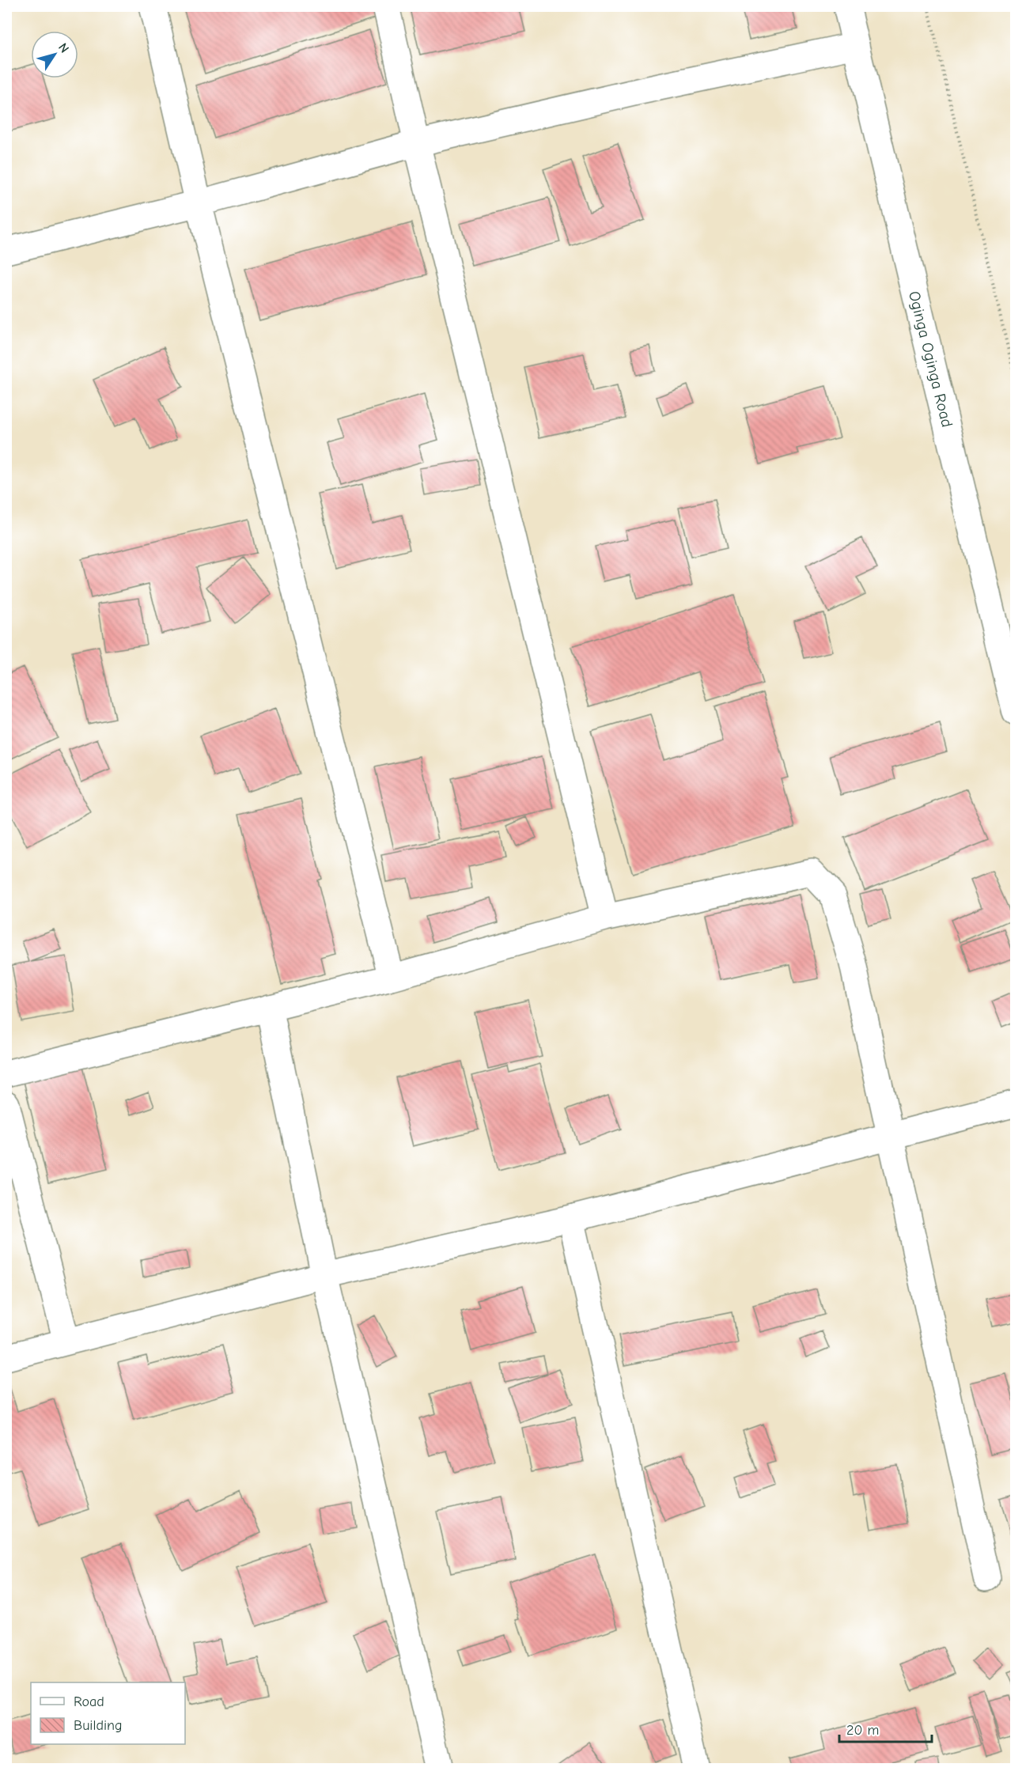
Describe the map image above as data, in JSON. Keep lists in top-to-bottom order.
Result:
{
  "streets": {
    "street": ["Oginga Oginga Road"]
  },
  "legend": ["Road", "Building"],
  "scale_bar": "20 m",
  "north": "top right"
}
